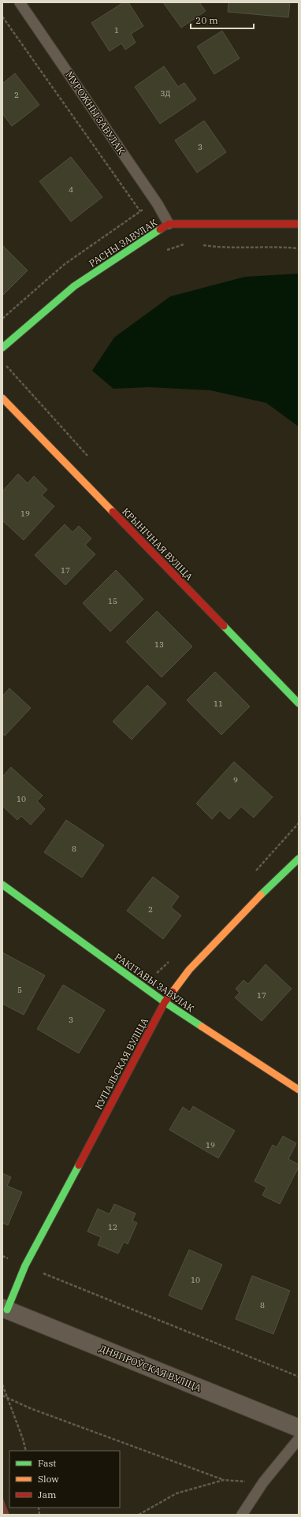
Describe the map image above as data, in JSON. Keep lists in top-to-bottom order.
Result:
{
  "streets": {
    "street": [
      "РАСНЫ ЗАВУЛАК",
      "КРЫНІЧНАЯ ВУЛІЦА",
      "РАКІТАВЫ ЗАВУЛАК",
      "КУПАЛЬСКАЯ ВУЛІЦА",
      "ДНЯПРОЎСКАЯ ВУЛІЦА"
    ],
    "lane": ["МУРОЖНЫ ЗАВУЛАК"]
  },
  "crossings": [
    ["МУРОЖНЫ ЗАВУЛАК", "РАСНЫ ЗАВУЛАК"],
    ["РАКІТАВЫ ЗАВУЛАК", "КУПАЛЬСКАЯ ВУЛІЦА"],
    ["КУПАЛЬСКАЯ ВУЛІЦА", "ДНЯПРОЎСКАЯ ВУЛІЦА"]
  ],
  "house_numbers": [
    "1",
    "3Д",
    "2",
    "3",
    "4",
    "19",
    "17",
    "15",
    "13",
    "11",
    "9",
    "10",
    "8",
    "2",
    "5",
    "17",
    "3",
    "19",
    "12",
    "10",
    "8"
  ],
  "legend": ["Fast", "Slow", "Jam"],
  "scale_bar": "20 m"
}
